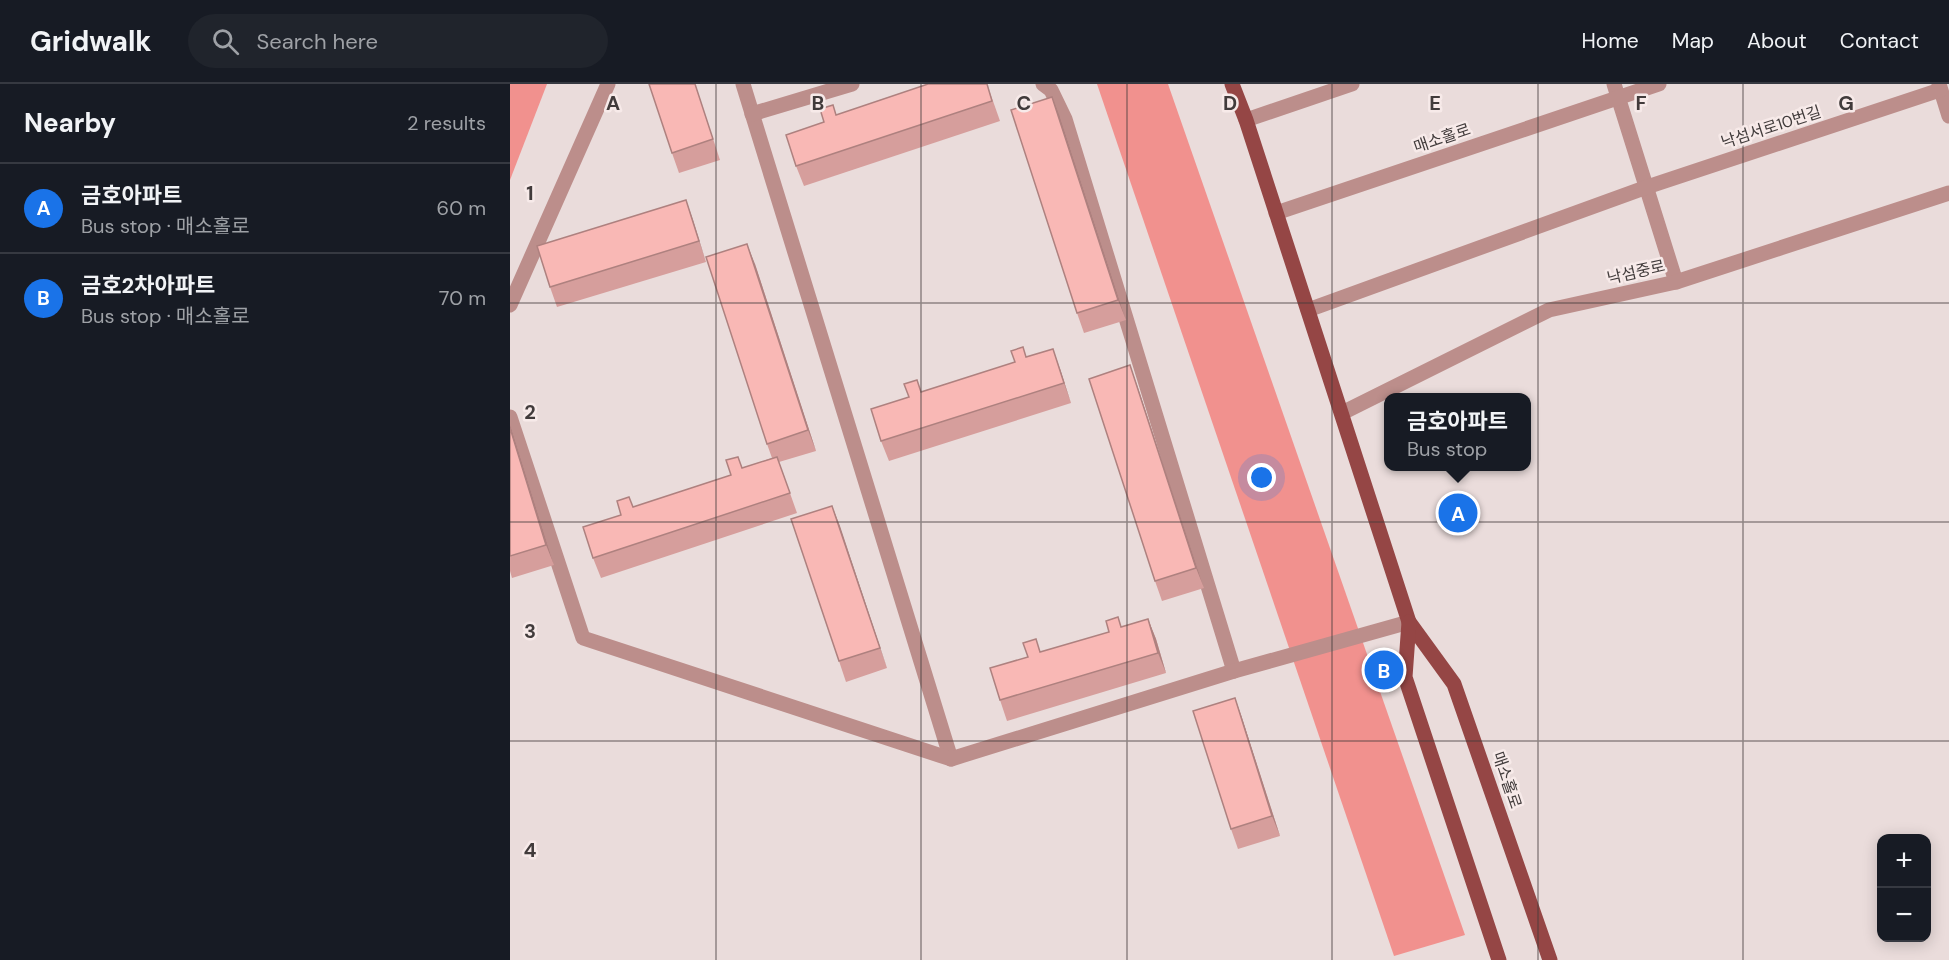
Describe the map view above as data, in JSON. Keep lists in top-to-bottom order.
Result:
{
  "streets": {
    "main road": ["매소홀로"],
    "street": ["낙섬서로10번길", "낙섬중로"]
  },
  "crossings": [
    ["매소홀로", "낙섬중로"]
  ],
  "page": {
    "header": "Gridwalk",
    "search": "Search here",
    "nav": [
      "Home",
      "Map",
      "About",
      "Contact"
    ],
    "heading": ["Nearby", "2 results"],
    "list": [
      {
        "mark": "A",
        "name": "금호아파트",
        "note": "Bus stop · 매소홀로",
        "value": "60 m"
      },
      {
        "mark": "B",
        "name": "금호2차아파트",
        "note": "Bus stop · 매소홀로",
        "value": "70 m"
      }
    ],
    "popup": ["금호아파트", "Bus stop"],
    "pins": ["A", "B"],
    "map_buttons": ["+", "−"]
  },
  "grid": {
    "columns": [
      "A",
      "B",
      "C",
      "D",
      "E",
      "F",
      "G"
    ],
    "rows": [
      "1",
      "2",
      "3",
      "4"
    ]
  }
}
